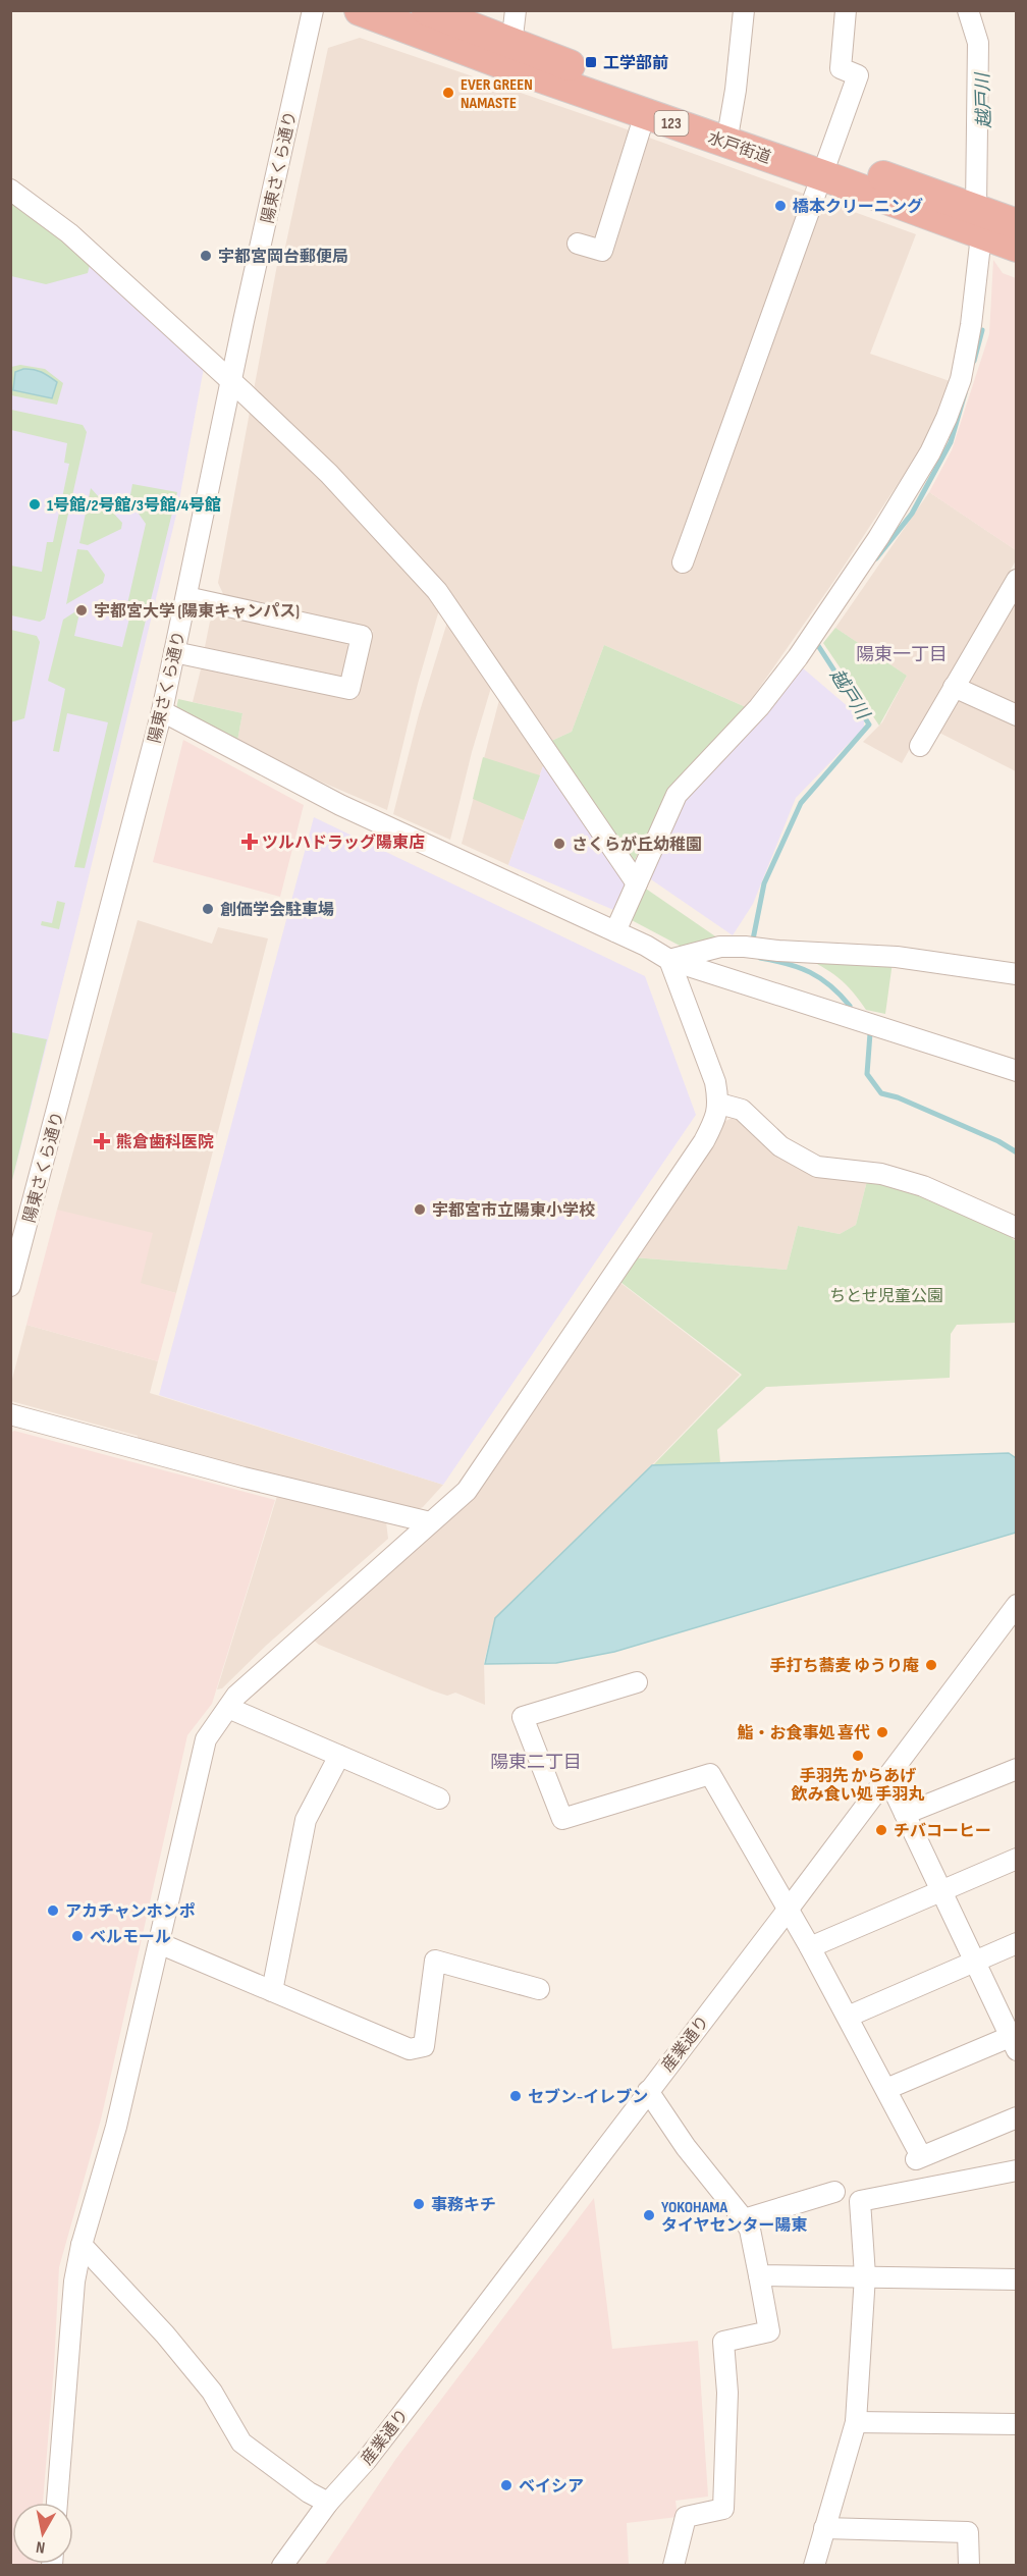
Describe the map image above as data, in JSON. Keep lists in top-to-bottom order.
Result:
{
  "streets": {
    "highway": ["123", "水戸街道"],
    "street": ["陽東さくら通り", "産業通り"]
  },
  "districts": ["陽東一丁目", "陽東二丁目"],
  "water": ["越戸川"],
  "parks": ["ちとせ児童公園"],
  "places": {
    "transit": ["工学部前"],
    "other": [
      "EVER GREEN NAMASTE",
      "橋本クリーニング",
      "宇都宮岡台郵便局",
      "1号館/2号館/3号館/4号館",
      "宇都宮大学 (陽東キャンパス)",
      "さくらが丘幼稚園",
      "創価学会駐車場",
      "宇都宮市立陽東小学校",
      "手打ち蕎麦 ゆうり庵",
      "鮨・お食事処 喜代",
      "手羽先 からあげ 飲み食い処 手羽丸",
      "チバコーヒー",
      "アカチャンホンポ",
      "ベルモール",
      "セブン-イレブン",
      "事務キチ",
      "YOKOHAMA タイヤセンター陽東",
      "ベイシア"
    ],
    "health": ["ツルハドラッグ陽東店", "熊倉歯科医院"]
  },
  "north": "bottom"
}
